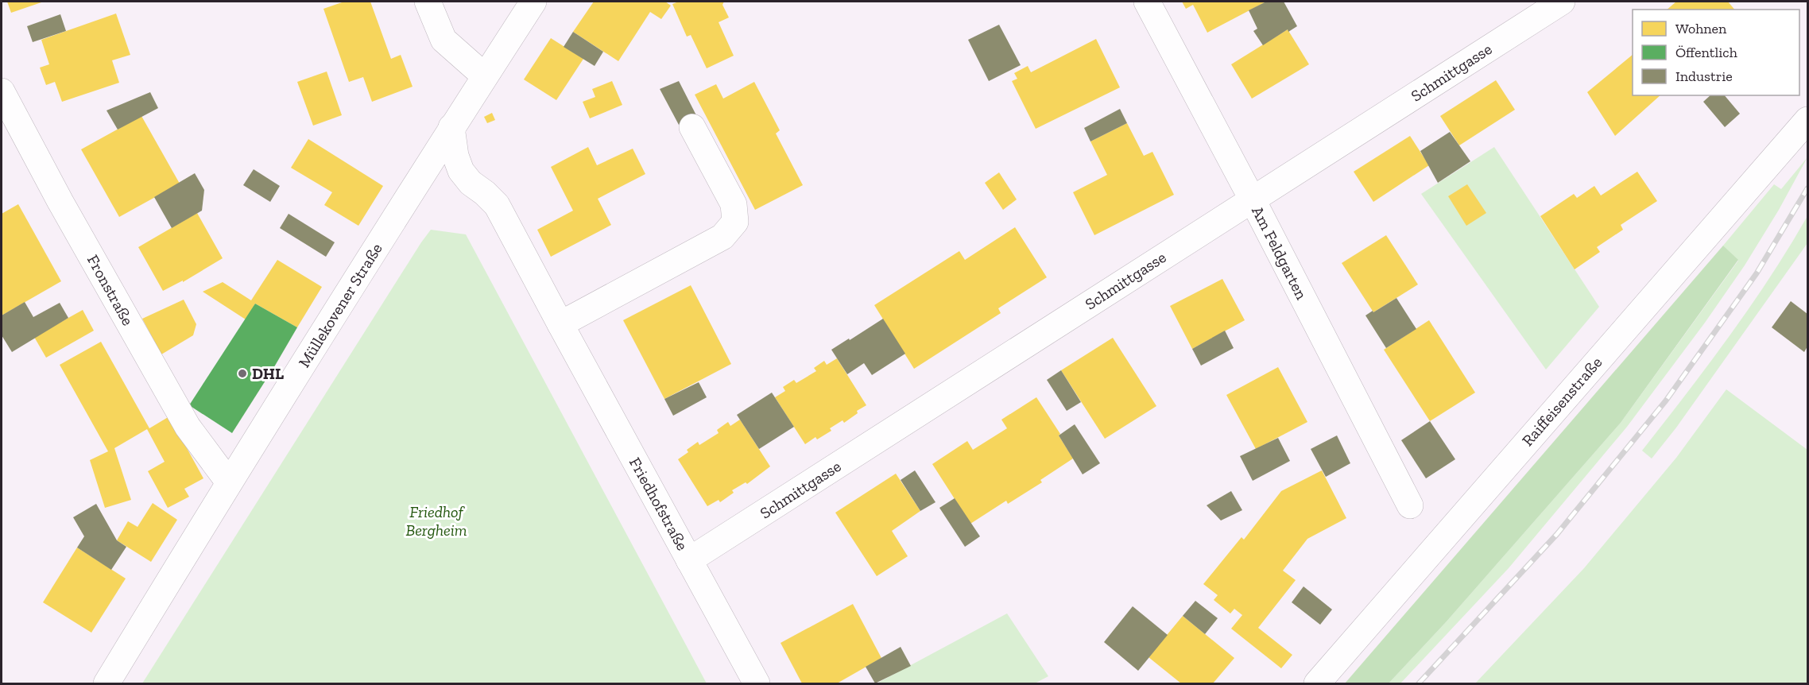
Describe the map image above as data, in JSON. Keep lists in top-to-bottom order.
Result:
{
  "streets": {
    "street": [
      "Schmittgasse",
      "Am Feldgarten",
      "Fronstraße",
      "Müllekovener Straße",
      "Raiffeisenstraße",
      "Friedhofstraße"
    ]
  },
  "crossings": [
    ["Schmittgasse", "Am Feldgarten"],
    ["Schmittgasse", "Friedhofstraße"],
    ["Fronstraße", "Müllekovener Straße"],
    ["Müllekovener Straße", "Friedhofstraße"]
  ],
  "parks": ["Friedhof Bergheim"],
  "places": ["DHL"],
  "legend": ["Wohnen", "Öffentlich", "Industrie"]
}
